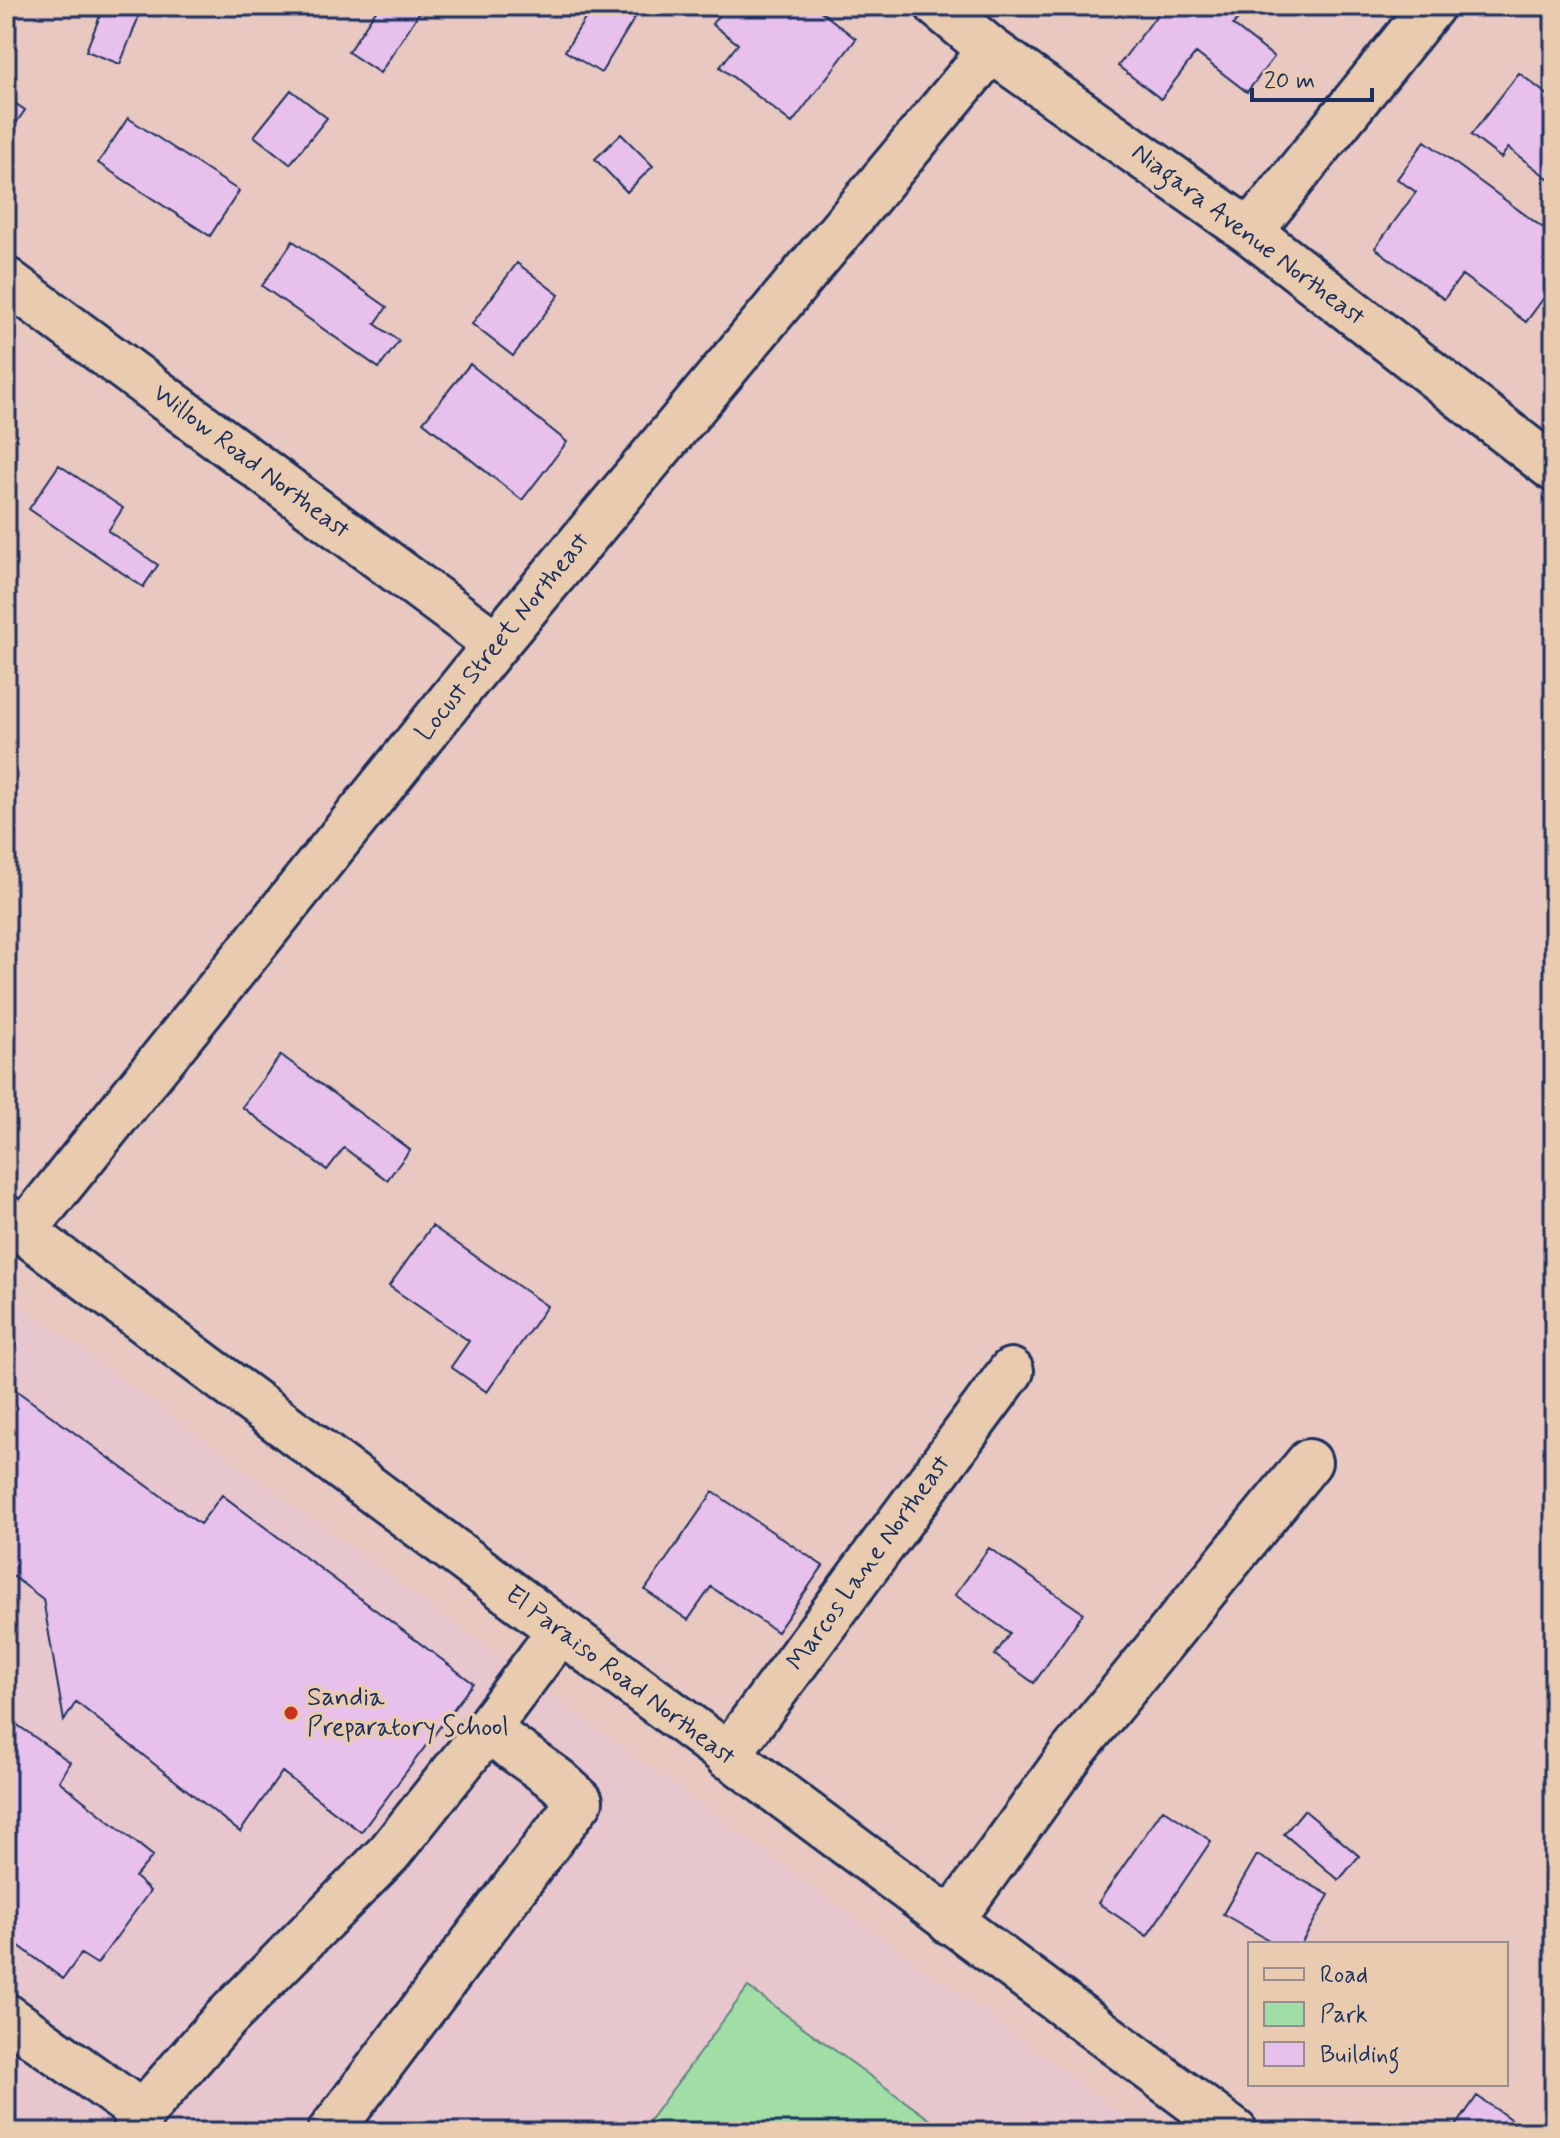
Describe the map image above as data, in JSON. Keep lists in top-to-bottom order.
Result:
{
  "streets": {
    "street": [
      "Niagara Avenue Northeast",
      "Willow Road Northeast",
      "Locust Street Northeast",
      "Marcos Lane Northeast",
      "El Paraiso Road Northeast"
    ]
  },
  "crossings": [
    ["Niagara Avenue Northeast", "Locust Street Northeast"],
    ["Willow Road Northeast", "Locust Street Northeast"],
    ["Locust Street Northeast", "El Paraiso Road Northeast"],
    ["Marcos Lane Northeast", "El Paraiso Road Northeast"]
  ],
  "places": ["Sandia Preparatory School"],
  "legend": ["Road", "Park", "Building"],
  "scale_bar": "20 m"
}
